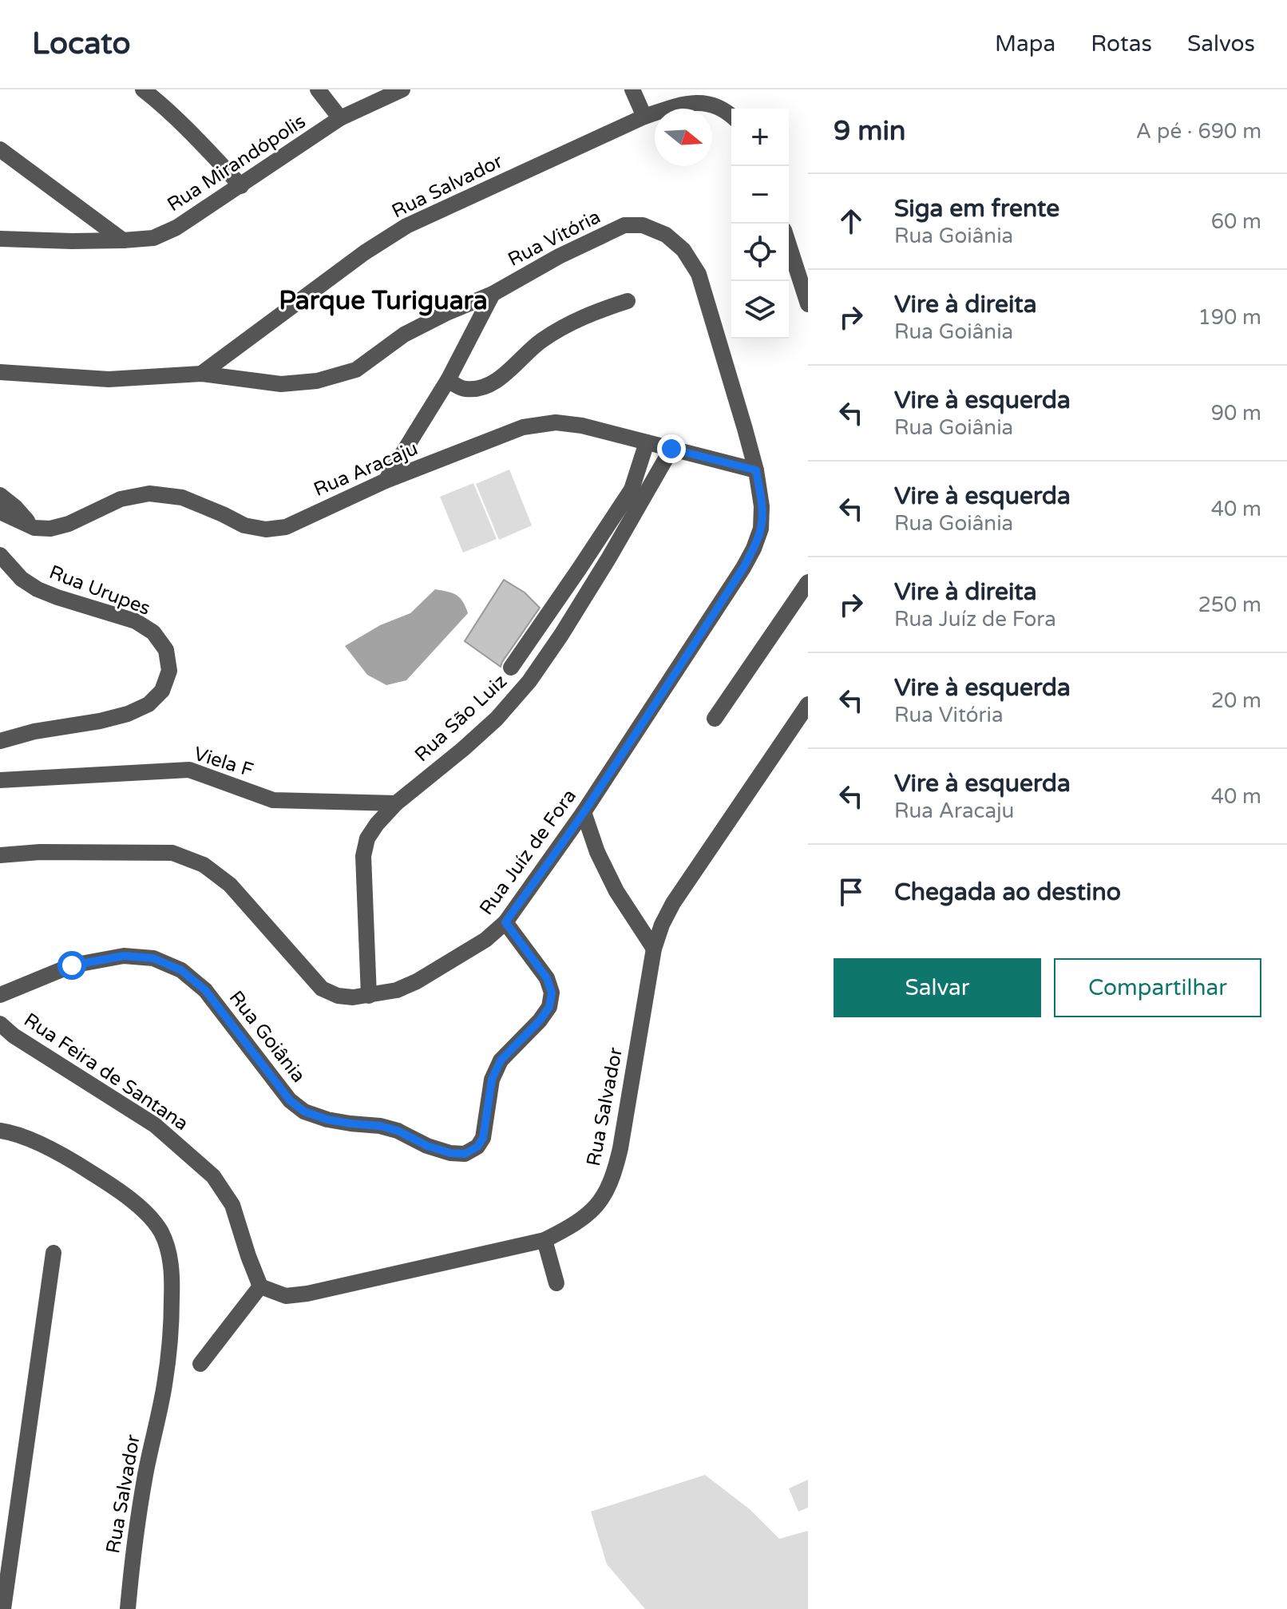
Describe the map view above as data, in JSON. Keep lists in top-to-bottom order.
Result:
{
  "streets": {
    "street": [
      "Rua Mirandópolis",
      "Rua Salvador",
      "Rua Vitória",
      "Rua Aracaju",
      "Rua Urupes",
      "Rua São Luiz",
      "Viela F",
      "Rua Juíz de Fora",
      "Rua Goiânia",
      "Rua Feira de Santana"
    ]
  },
  "crossings": [
    ["Rua Salvador", "Rua Vitória"],
    ["Rua Salvador", "Rua Feira de Santana"],
    ["Rua Vitória", "Rua Aracaju"],
    ["Rua Vitória", "Rua Juíz de Fora"],
    ["Rua Aracaju", "Rua São Luiz"],
    ["Rua São Luiz", "Viela F"],
    ["Rua São Luiz", "Rua Juíz de Fora"],
    ["Rua Juíz de Fora", "Rua Goiânia"]
  ],
  "districts": ["Parque Turiguara"],
  "north": "right",
  "page": {
    "header": "Locato",
    "nav": ["Mapa", "Rotas", "Salvos"],
    "heading": ["9 min", "A pé · 690 m"],
    "map_buttons": ["+", "−"],
    "list": [
      ["Siga em frente", "Rua Goiânia", "60 m"],
      ["Vire à direita", "Rua Goiânia", "190 m"],
      ["Vire à esquerda", "Rua Goiânia", "90 m"],
      ["Vire à esquerda", "Rua Goiânia", "40 m"],
      ["Vire à direita", "Rua Juíz de Fora", "250 m"],
      ["Vire à esquerda", "Rua Vitória", "20 m"],
      ["Vire à esquerda", "Rua Aracaju", "40 m"],
      "Chegada ao destino"
    ],
    "buttons": ["Salvar", "Compartilhar"]
  }
}
